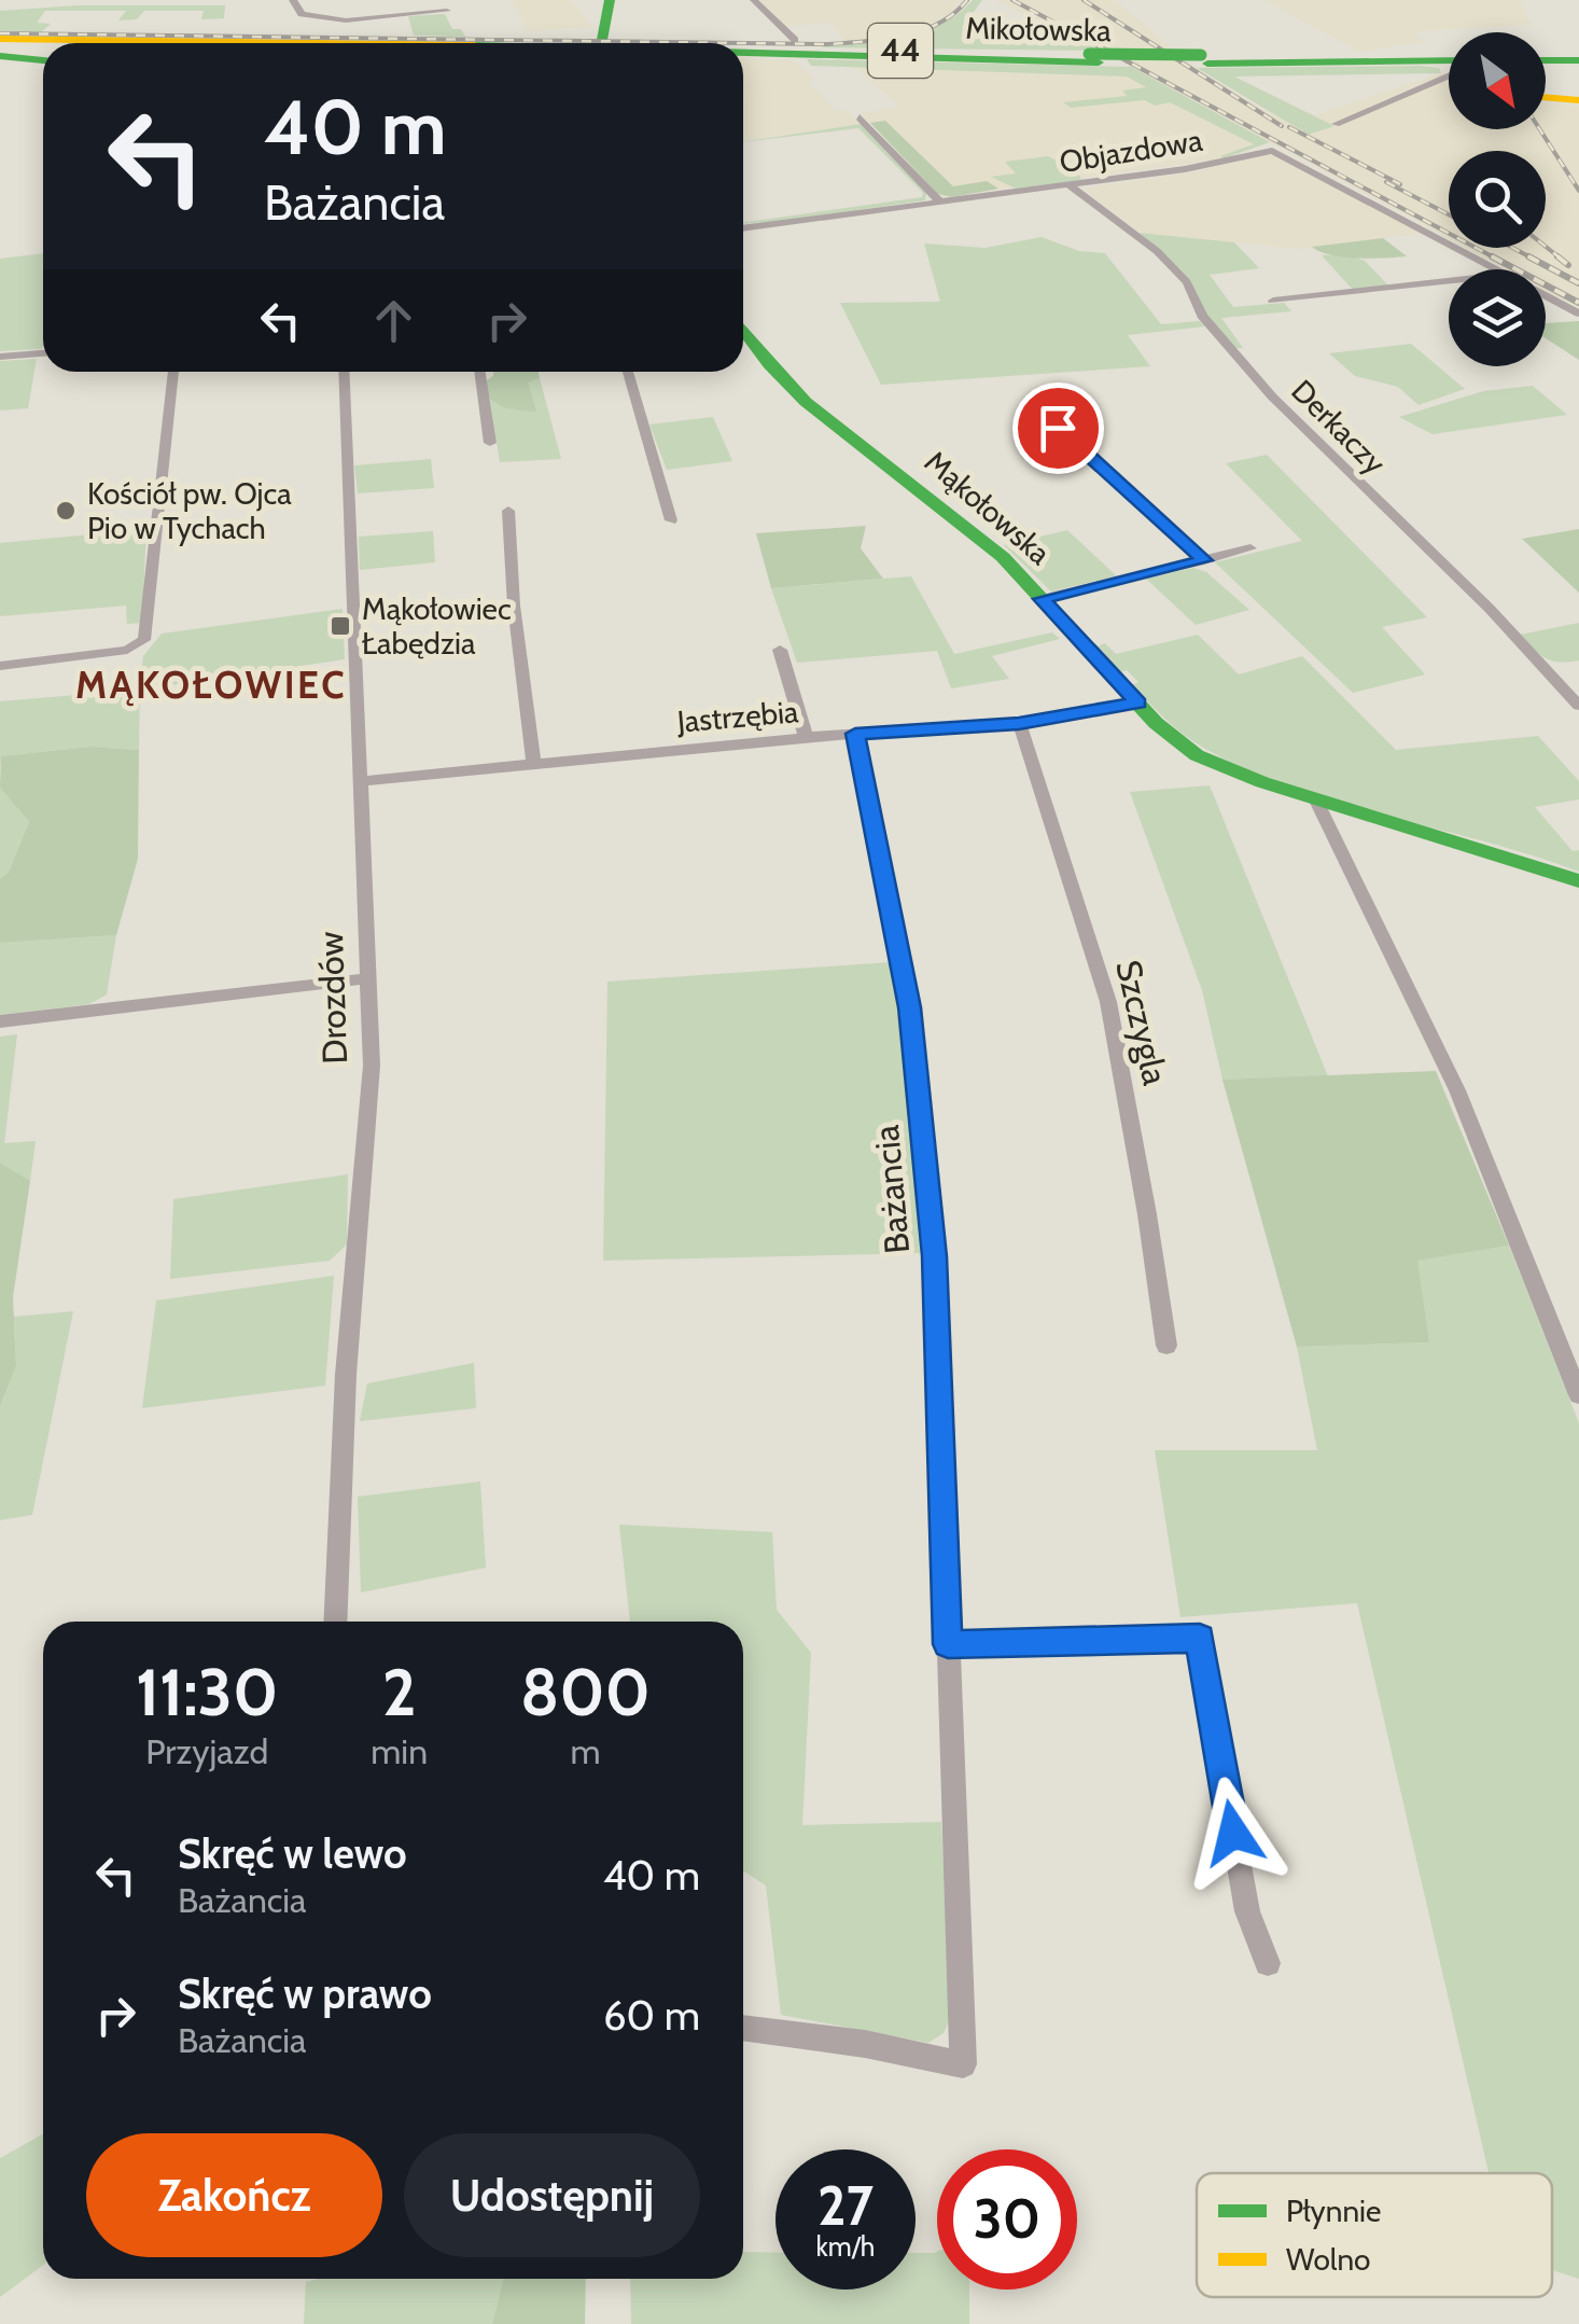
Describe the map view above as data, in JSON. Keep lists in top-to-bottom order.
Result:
{
  "streets": {
    "main road": ["Mikołowska", "44", "Mąkołowska"],
    "street": [
      "Objazdowa",
      "Derkaczy",
      "Jastrzębia",
      "Drozdów",
      "Szczygla",
      "Bażancia"
    ]
  },
  "crossings": [
    ["Objazdowa", "Derkaczy"],
    ["Mąkołowska", "Jastrzębia"],
    ["Jastrzębia", "Drozdów"],
    ["Jastrzębia", "Szczygla"],
    ["Jastrzębia", "Bażancia"]
  ],
  "districts": ["MĄKOŁOWIEC"],
  "places": {
    "other": ["Kościół pw. Ojca Pio w Tychach"],
    "transit": ["Mąkołowiec Łabędzia"]
  },
  "legend": ["Płynnie", "Wolno"],
  "north": "bottom right",
  "page": {
    "turn": ["40 m", "Bażancia"],
    "eta": [
      "11:30",
      "Przyjazd",
      "2",
      "min",
      "800",
      "m"
    ],
    "list": [
      {
        "name": "Skręć w lewo",
        "note": "Bażancia",
        "value": "40 m"
      },
      {
        "name": "Skręć w prawo",
        "note": "Bażancia",
        "value": "60 m"
      }
    ],
    "buttons": ["Zakończ", "Udostępnij"],
    "speed": "27 km/h",
    "limit": "30"
  }
}
